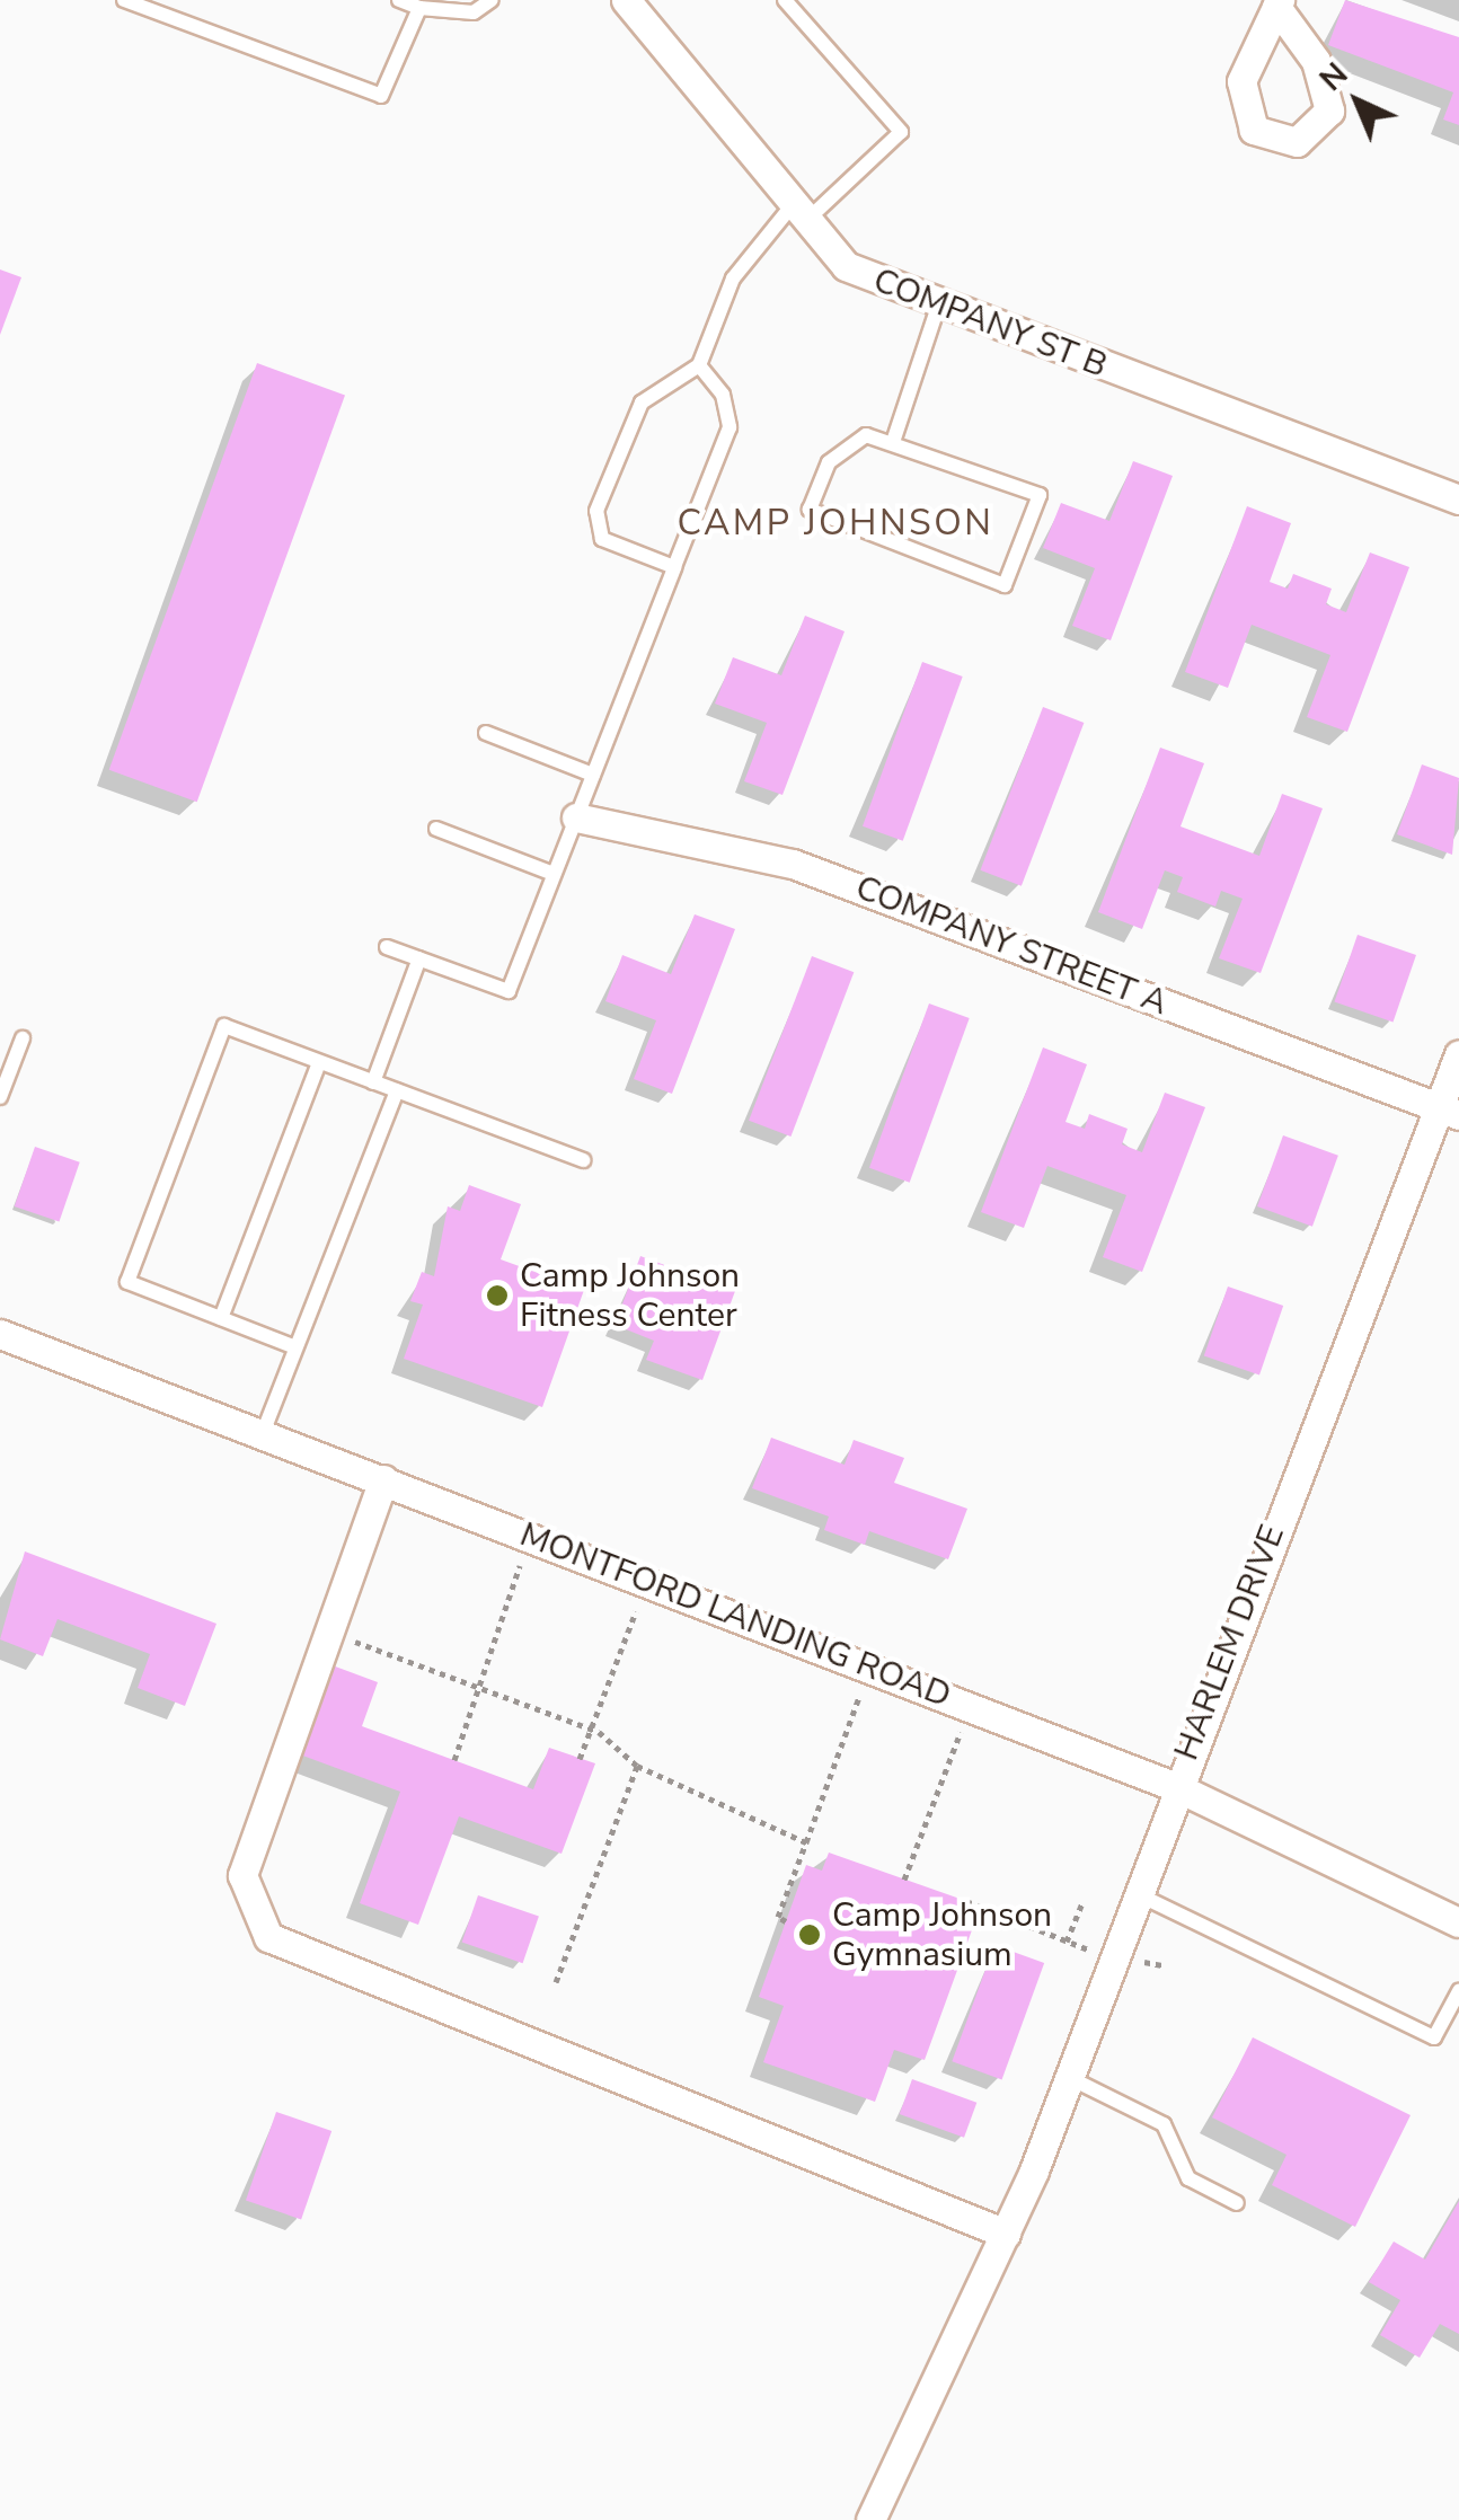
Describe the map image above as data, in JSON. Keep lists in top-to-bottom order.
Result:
{
  "streets": {
    "street": [
      "COMPANY ST B",
      "COMPANY STREET A",
      "MONTFORD LANDING ROAD",
      "HARLEM DRIVE"
    ]
  },
  "crossings": [
    ["COMPANY STREET A", "HARLEM DRIVE"],
    ["MONTFORD LANDING ROAD", "HARLEM DRIVE"]
  ],
  "districts": ["CAMP JOHNSON"],
  "places": ["Camp Johnson Fitness Center", "Camp Johnson Gymnasium"],
  "north": "top left"
}
